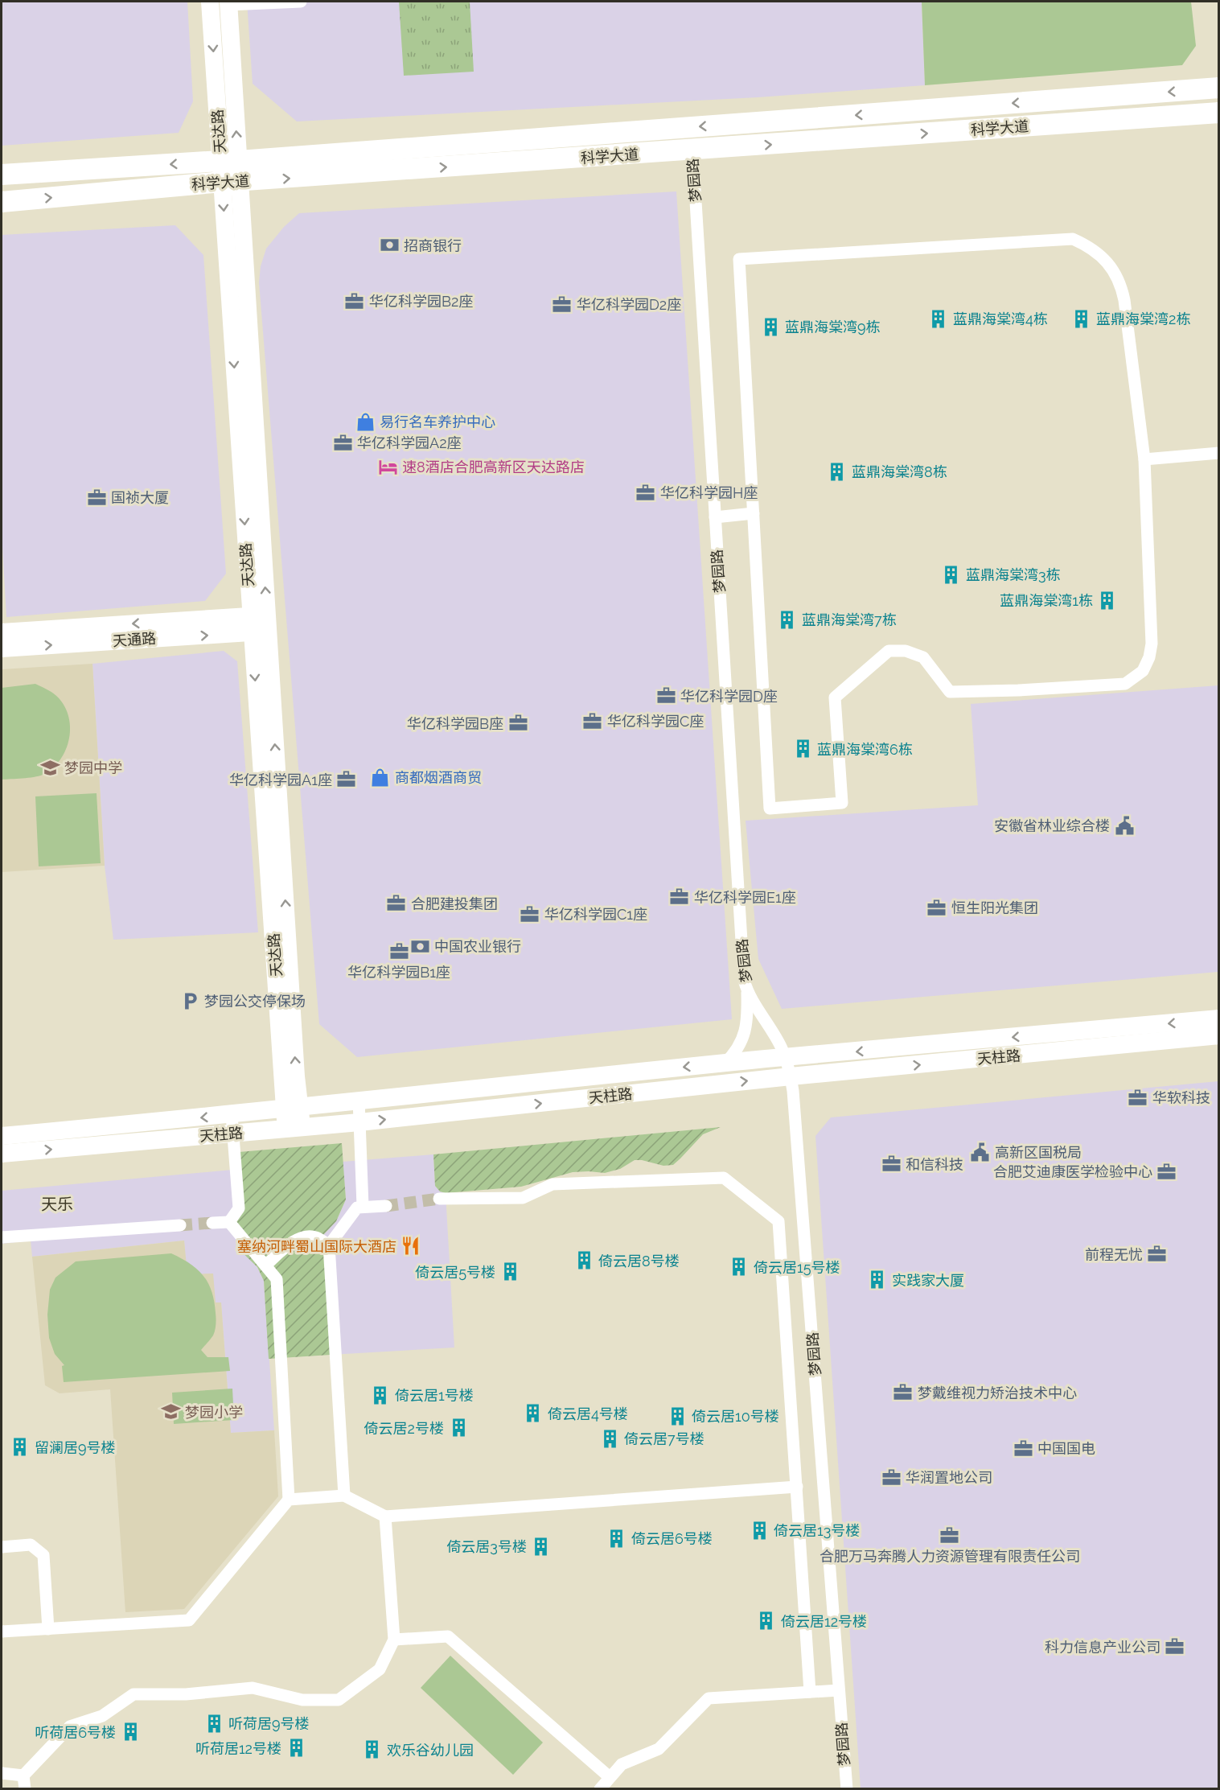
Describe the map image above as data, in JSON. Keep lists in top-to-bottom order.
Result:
{
  "streets": {
    "main road": ["科学大道"],
    "street": [
      "天达路",
      "梦园路",
      "天通路",
      "天柱路"
    ]
  },
  "crossings": [
    ["科学大道", "天达路"],
    ["科学大道", "梦园路"],
    ["天达路", "天通路"],
    ["天达路", "天柱路"],
    ["梦园路", "天柱路"]
  ],
  "districts": ["天乐"],
  "places": {
    "bank": ["招商银行", "中国农业银行"],
    "office": [
      "华亿科学园B2座",
      "华亿科学园D2座",
      "华亿科学园A2座",
      "华亿科学园H座",
      "国祯大厦",
      "华亿科学园D座",
      "华亿科学园C座",
      "华亿科学园B座",
      "华亿科学园A1座",
      "华亿科学园E1座",
      "合肥建投集团",
      "恒生阳光集团",
      "华亿科学园C1座",
      "华亿科学园B1座",
      "华软科技",
      "和信科技",
      "合肥艾迪康医学检验中心",
      "前程无忧",
      "梦戴维视力矫治技术中心",
      "中国国电",
      "华润置地公司",
      "合肥万马奔腾人力资源管理有限责任公司",
      "科力信息产业公司"
    ],
    "building": [
      "蓝鼎海棠湾4栋",
      "蓝鼎海棠湾2栋",
      "蓝鼎海棠湾9栋",
      "蓝鼎海棠湾8栋",
      "蓝鼎海棠湾3栋",
      "蓝鼎海棠湾1栋",
      "蓝鼎海棠湾7栋",
      "蓝鼎海棠湾6栋",
      "倚云居8号楼",
      "倚云居15号楼",
      "倚云居5号楼",
      "实践家大厦",
      "倚云居1号楼",
      "倚云居4号楼",
      "倚云居10号楼",
      "倚云居2号楼",
      "倚云居7号楼",
      "留澜居9号楼",
      "倚云居13号楼",
      "倚云居6号楼",
      "倚云居3号楼",
      "倚云居12号楼",
      "听荷居9号楼",
      "听荷居6号楼",
      "听荷居12号楼",
      "欢乐谷幼儿园"
    ],
    "shop": ["易行名车养护中心", "商都烟酒商贸"],
    "hotel": ["速8酒店合肥高新区天达路店"],
    "school or university": ["梦园中学", "梦园小学"],
    "public building": ["安徽省林业综合楼", "高新区国税局"],
    "parking": ["梦园公交停保场"],
    "restaurant": ["塞纳河畔蜀山国际大酒店"]
  }
}
